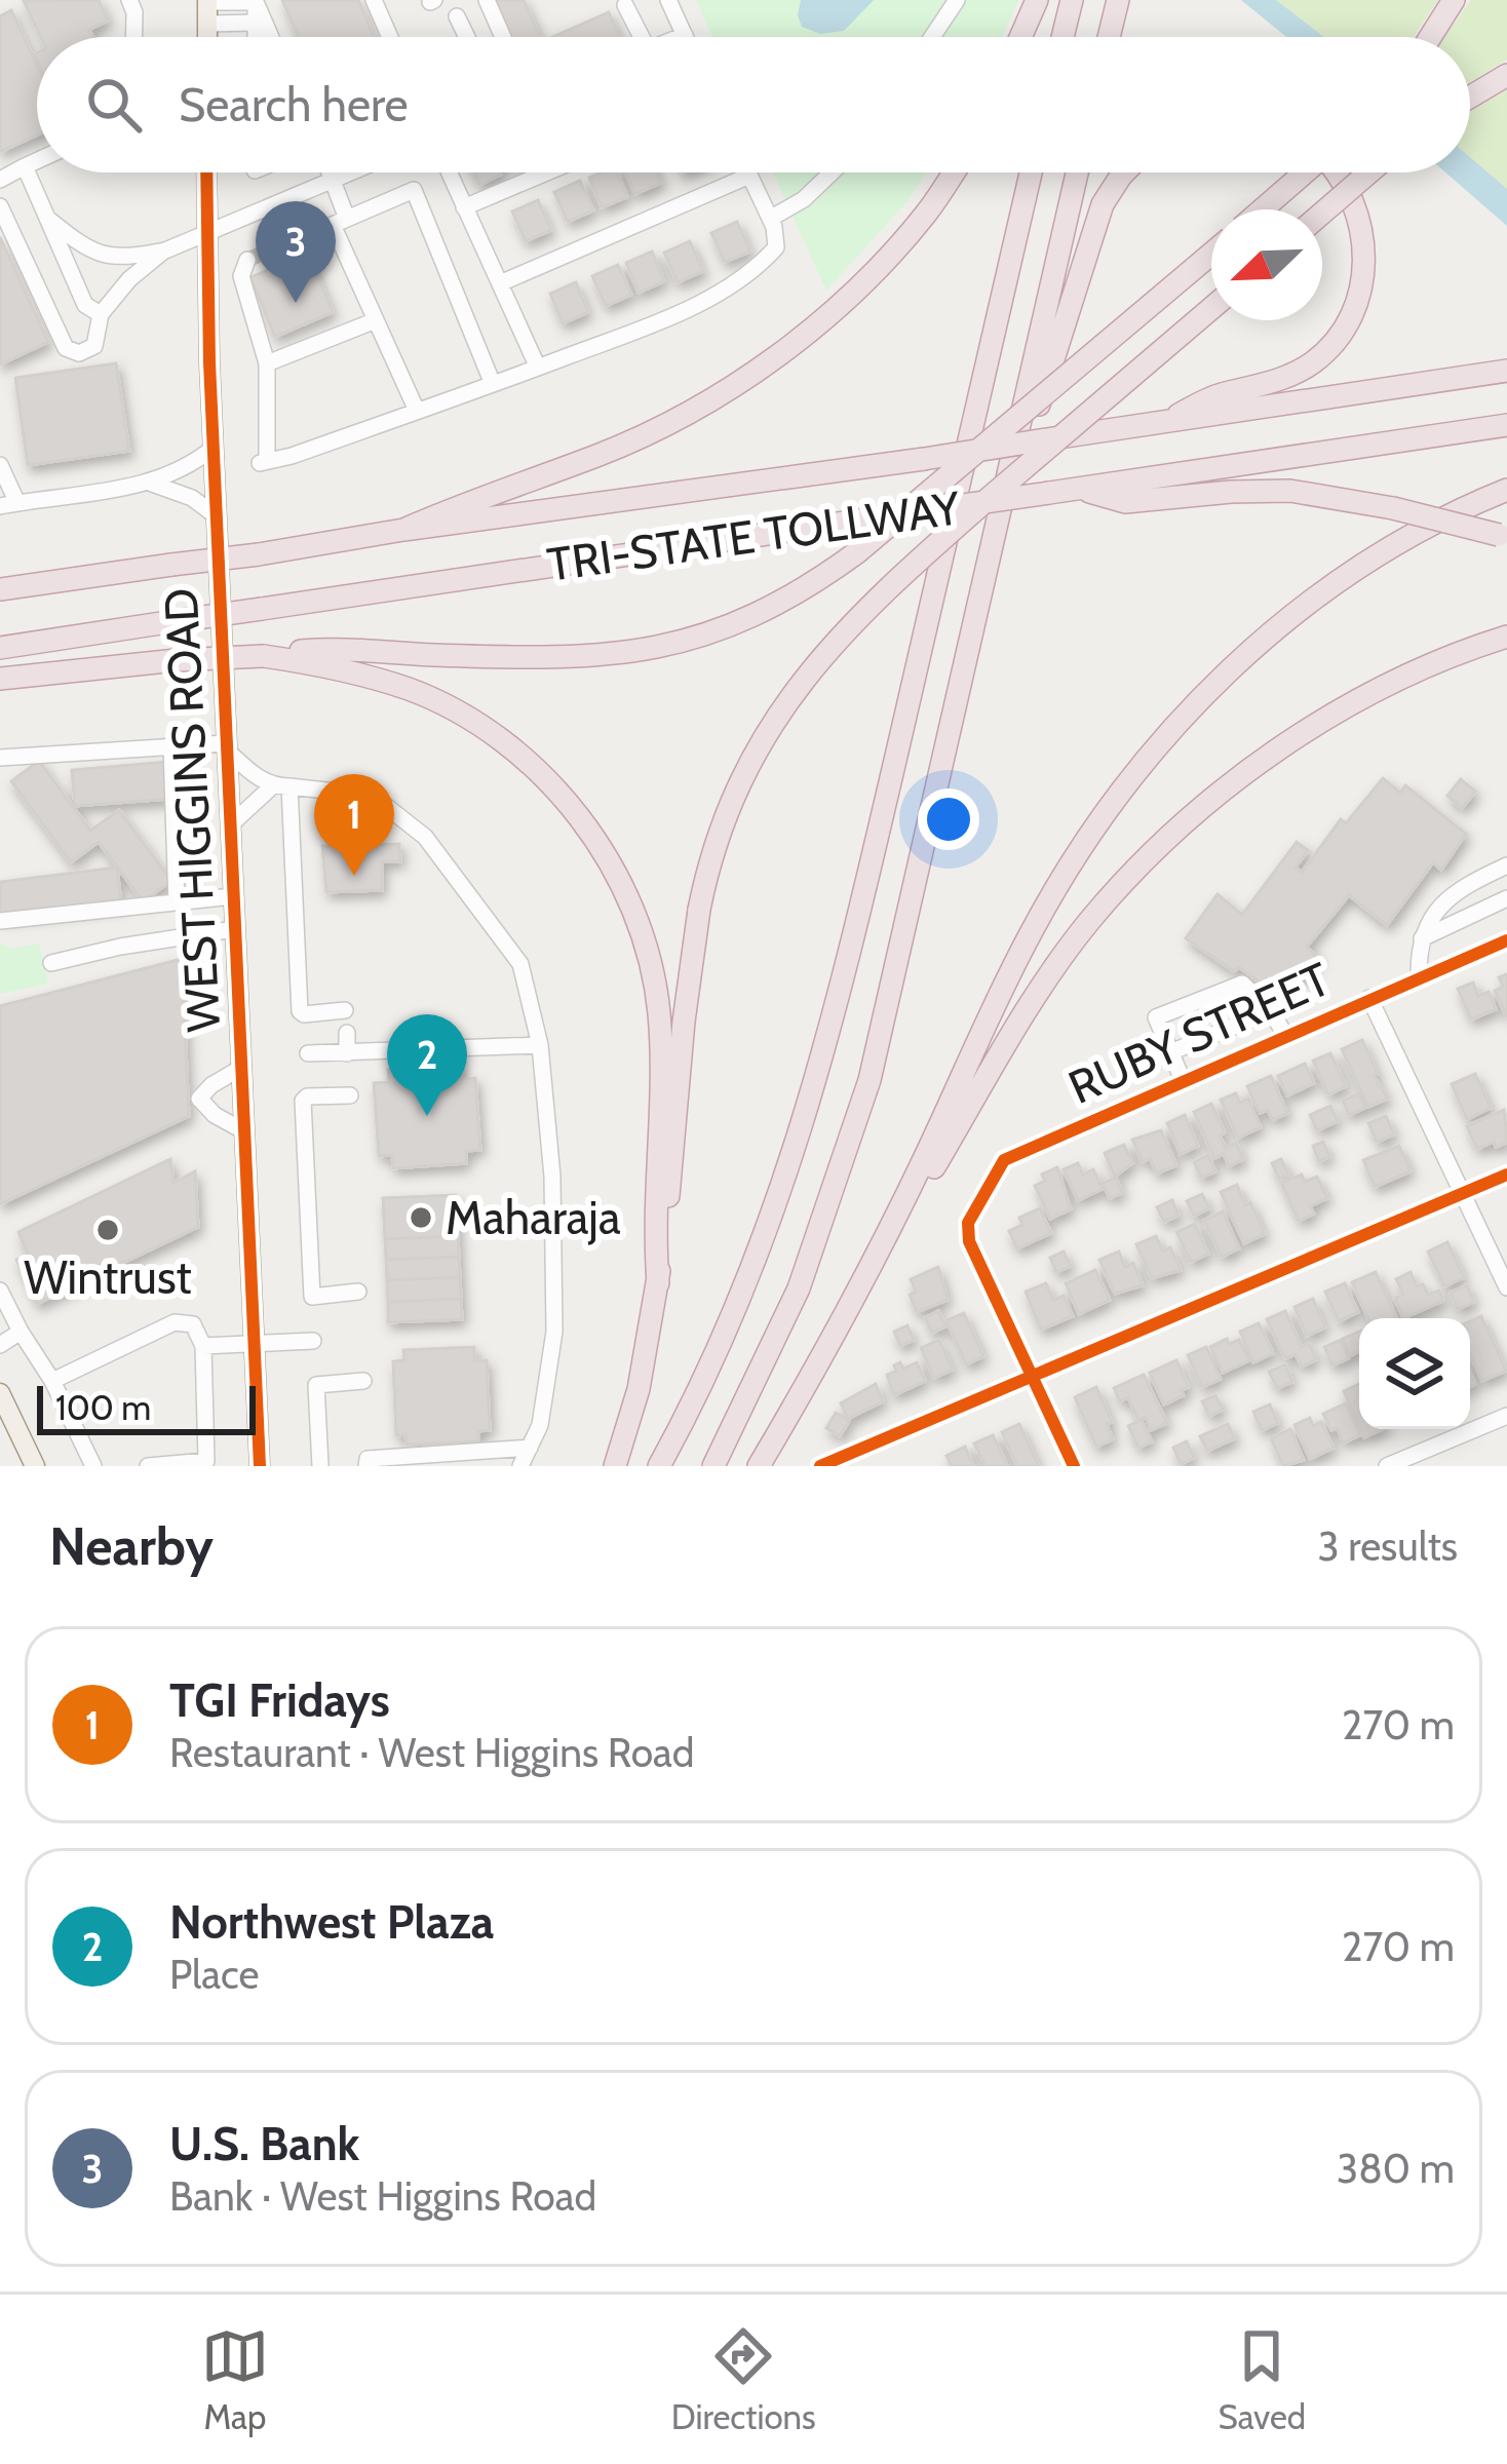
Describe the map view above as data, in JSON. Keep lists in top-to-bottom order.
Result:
{
  "streets": {
    "highway": ["TRI-STATE TOLLWAY"],
    "main road": ["WEST HIGGINS ROAD"],
    "street": ["RUBY STREET"]
  },
  "places": ["Maharaja", "Wintrust"],
  "scale_bar": "100 m",
  "north": "bottom left",
  "page": {
    "search": "Search here",
    "pins": ["3", "1", "2"],
    "scale": "100 m",
    "heading": ["Nearby", "3 results"],
    "list": [
      {
        "mark": "1",
        "name": "TGI Fridays",
        "note": "Restaurant · West Higgins Road",
        "value": "270 m"
      },
      {
        "mark": "2",
        "name": "Northwest Plaza",
        "note": "Place",
        "value": "270 m"
      },
      {
        "mark": "3",
        "name": "U.S. Bank",
        "note": "Bank · West Higgins Road",
        "value": "380 m"
      }
    ],
    "nav": ["Map", "Directions", "Saved"]
  }
}
